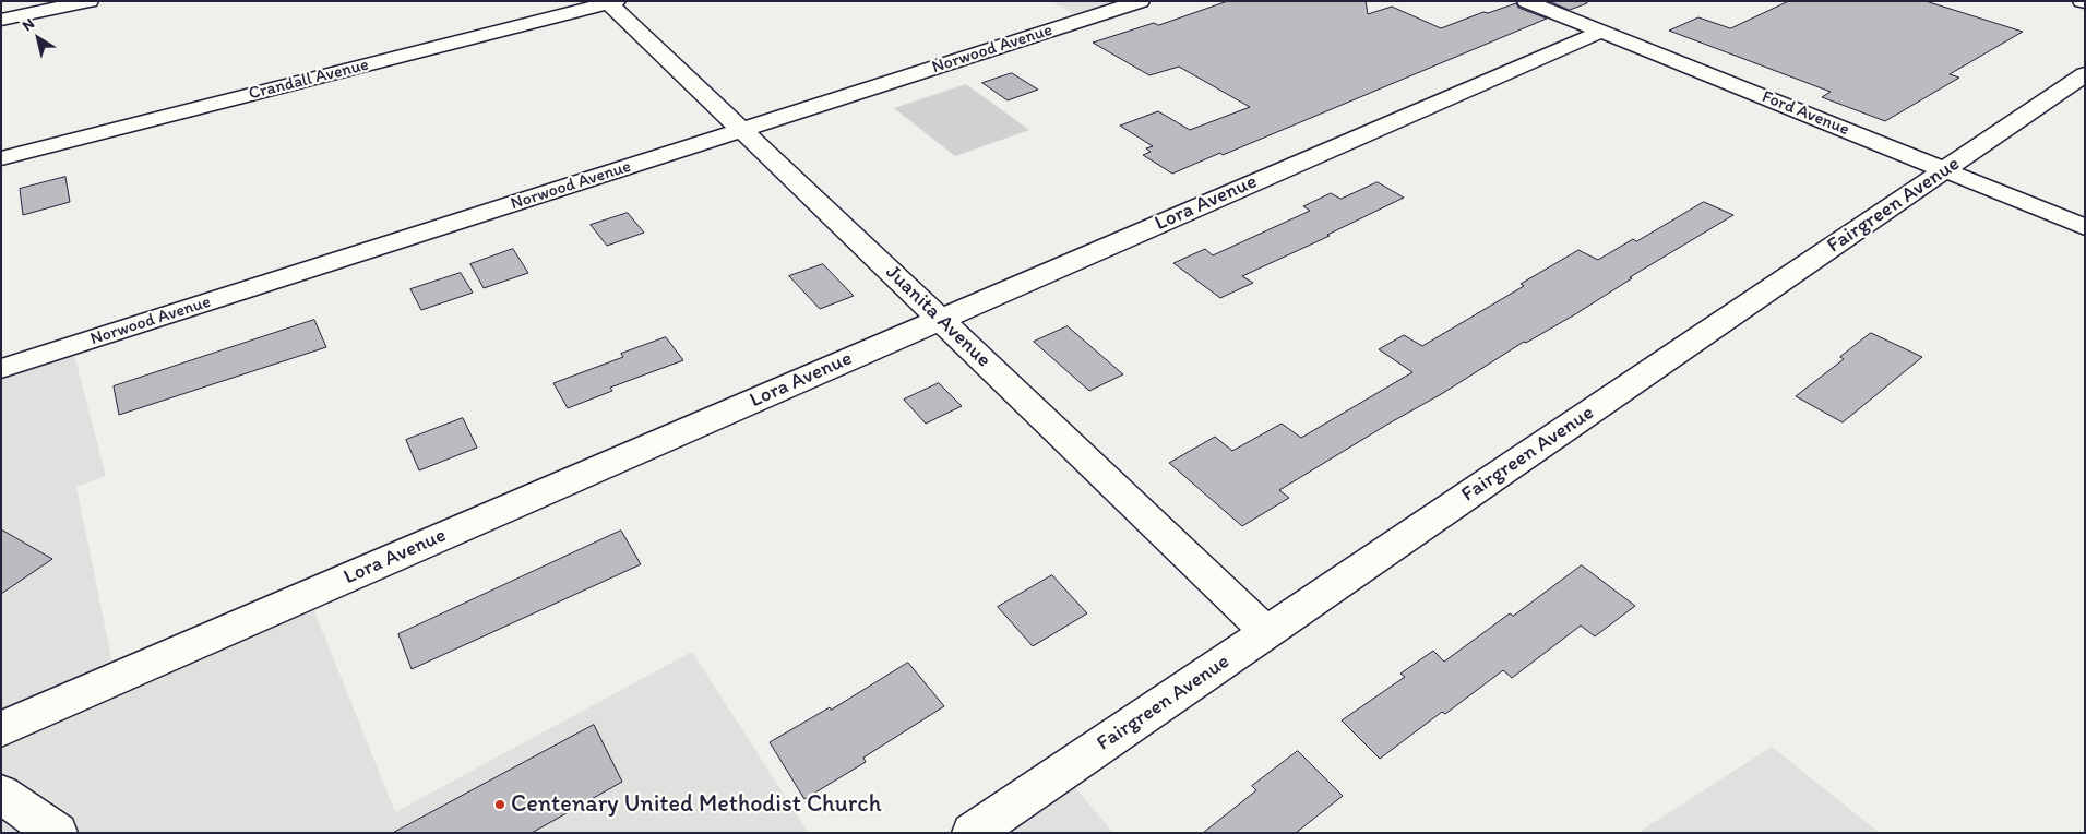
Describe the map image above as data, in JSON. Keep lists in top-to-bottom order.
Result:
{
  "streets": {
    "street": [
      "Norwood Avenue",
      "Crandall Avenue",
      "Ford Avenue",
      "Lora Avenue",
      "Fairgreen Avenue",
      "Juanita Avenue"
    ]
  },
  "crossings": [
    ["Norwood Avenue", "Juanita Avenue"],
    ["Crandall Avenue", "Juanita Avenue"],
    ["Ford Avenue", "Lora Avenue"],
    ["Ford Avenue", "Fairgreen Avenue"],
    ["Lora Avenue", "Juanita Avenue"],
    ["Fairgreen Avenue", "Juanita Avenue"]
  ],
  "places": ["Centenary United Methodist Church"],
  "north": "top left"
}
